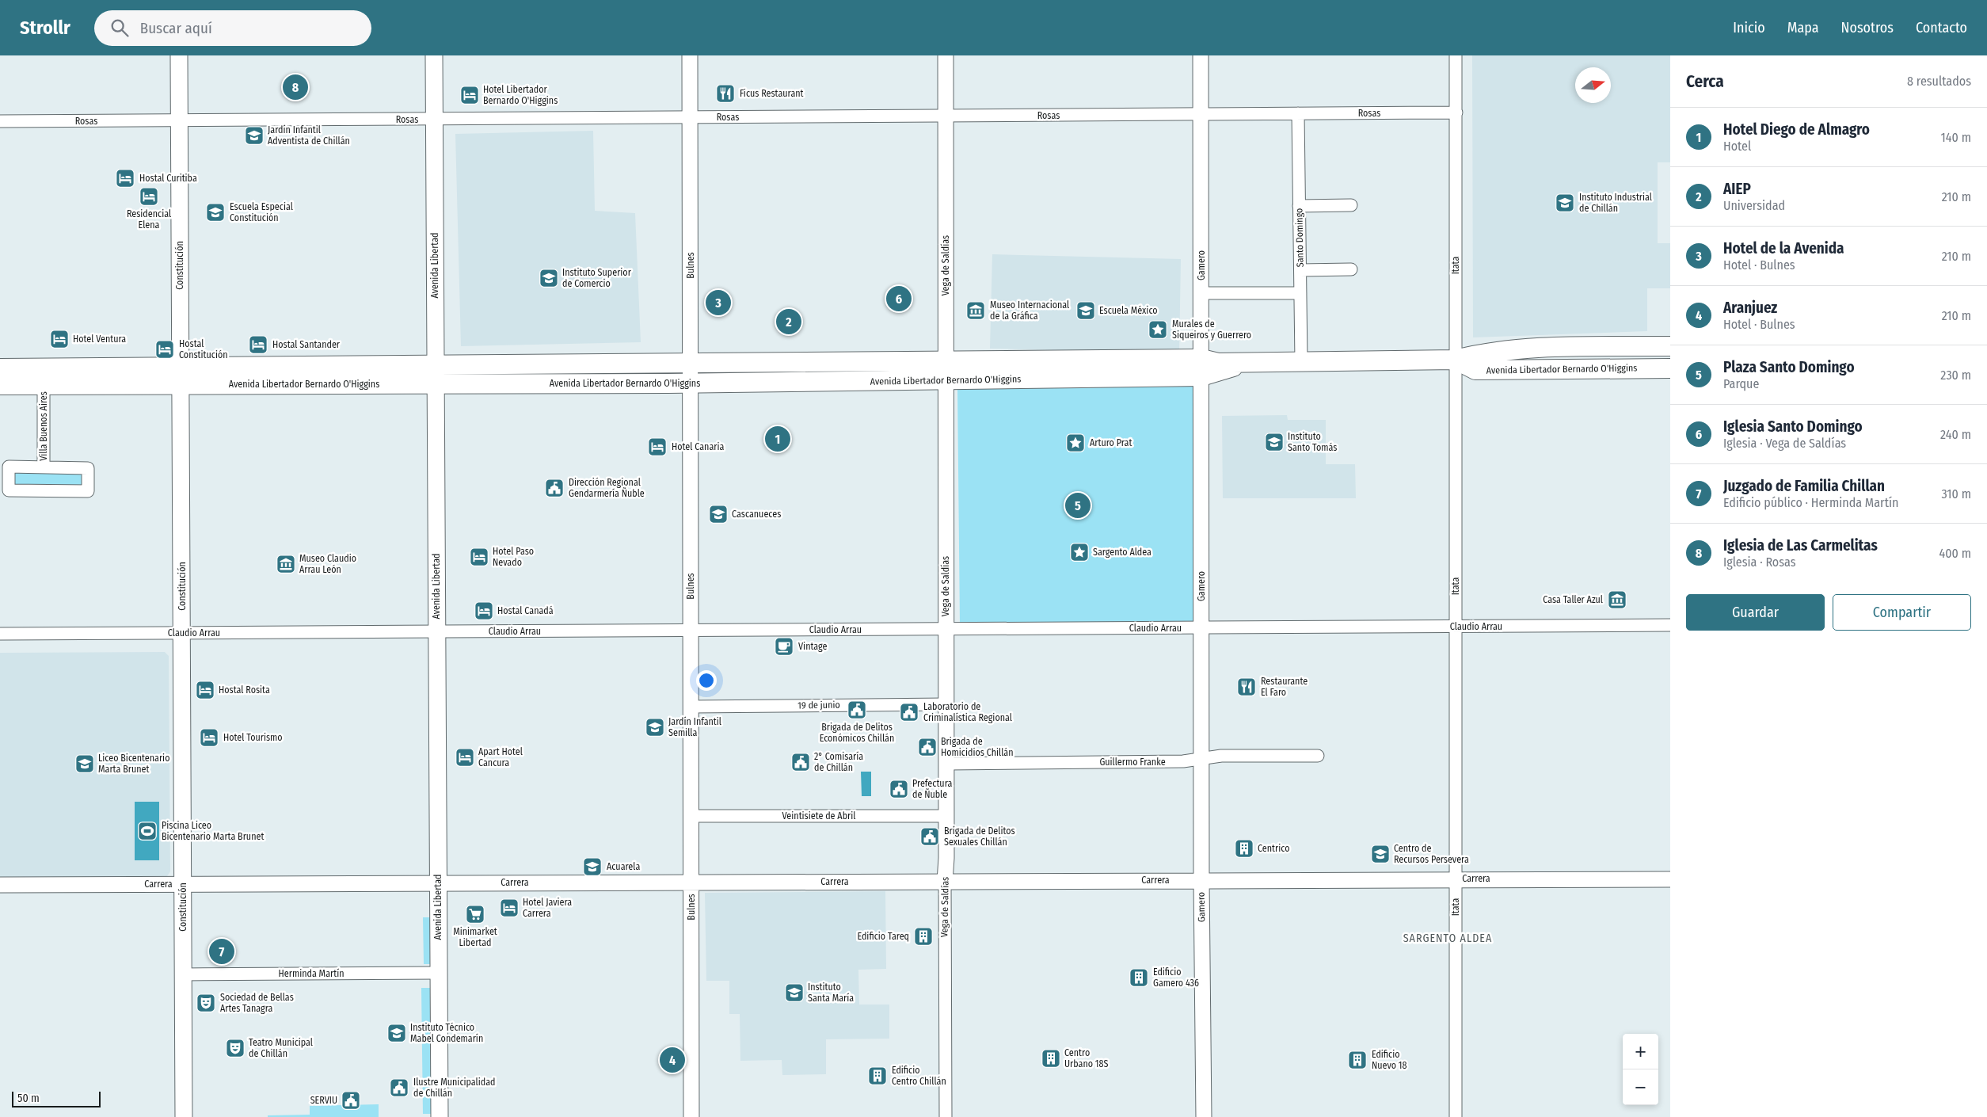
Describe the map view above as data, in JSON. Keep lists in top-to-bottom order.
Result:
{
  "streets": {
    "main road": ["Constitución", "Avenida Libertad", "Avenida Libertador Bernardo O'Higgins"],
    "street": [
      "Rosas",
      "Santo Domingo",
      "Bulnes",
      "Vega de Saldías",
      "Gamero",
      "Itata",
      "Villa Buenos Aires",
      "Claudio Arrau",
      "19 de junio",
      "Guillermo Franke",
      "Veintisiete de Abril",
      "Carrera",
      "Herminda Martín"
    ]
  },
  "crossings": [
    ["Rosas", "Santo Domingo"],
    ["Rosas", "Constitución"],
    ["Rosas", "Avenida Libertad"],
    ["Rosas", "Bulnes"],
    ["Rosas", "Vega de Saldías"],
    ["Rosas", "Gamero"],
    ["Rosas", "Itata"],
    ["Santo Domingo", "Avenida Libertador Bernardo O'Higgins"],
    ["Constitución", "Avenida Libertador Bernardo O'Higgins"],
    ["Constitución", "Claudio Arrau"],
    ["Constitución", "Carrera"],
    ["Constitución", "Herminda Martín"],
    ["Avenida Libertad", "Avenida Libertador Bernardo O'Higgins"],
    ["Avenida Libertad", "Claudio Arrau"],
    ["Avenida Libertad", "Carrera"],
    ["Avenida Libertad", "Herminda Martín"],
    ["Bulnes", "Avenida Libertador Bernardo O'Higgins"],
    ["Bulnes", "Claudio Arrau"],
    ["Bulnes", "19 de junio"],
    ["Bulnes", "Veintisiete de Abril"],
    ["Bulnes", "Carrera"],
    ["Vega de Saldías", "Avenida Libertador Bernardo O'Higgins"],
    ["Vega de Saldías", "Claudio Arrau"],
    ["Vega de Saldías", "19 de junio"],
    ["Vega de Saldías", "Guillermo Franke"],
    ["Vega de Saldías", "Veintisiete de Abril"],
    ["Vega de Saldías", "Carrera"],
    ["Gamero", "Avenida Libertador Bernardo O'Higgins"],
    ["Gamero", "Claudio Arrau"],
    ["Gamero", "Guillermo Franke"],
    ["Gamero", "Carrera"],
    ["Itata", "Avenida Libertador Bernardo O'Higgins"],
    ["Itata", "Claudio Arrau"],
    ["Itata", "Carrera"],
    ["Avenida Libertador Bernardo O'Higgins", "Villa Buenos Aires"]
  ],
  "districts": ["SARGENTO ALDEA"],
  "places": {
    "restaurant": ["Ficus Restaurant", "Restaurante El Faro"],
    "hotel": [
      "Hotel Libertador Bernardo O'Higgins",
      "Hostal Curitiba",
      "Residencial Elena",
      "Hotel Ventura",
      "Hostal Santander",
      "Hostal Constitución",
      "Hotel Canaria",
      "Hotel Paso Nevado",
      "Hostal Canadá",
      "Hostal Rosita",
      "Hotel Tourismo",
      "Apart Hotel Cancura",
      "Hotel Javiera Carrera"
    ],
    "school or university": [
      "Jardín Infantil Adventista de Chillán",
      "Instituto Industrial de Chillán",
      "Escuela Especial Constitución",
      "Instituto Superior de Comercio",
      "Escuela México",
      "Instituto Santo Tomás",
      "Cascanueces",
      "Jardín Infantil Semilla",
      "Liceo Bicentenario Marta Brunet",
      "Centro de Recursos Persevera",
      "Acuarela",
      "Instituto Santa María",
      "Instituto Técnico Mabel Condemarín"
    ],
    "museum": ["Museo Internacional de la Gráfica", "Museo Claudio Arrau León", "Casa Taller Azul"],
    "place": ["Murales de Siqueiros y Guerrero", "Arturo Prat", "Sargento Aldea"],
    "public building": [
      "Dirección Regional Gendarmería Ñuble",
      "Brigada de Delitos Económicos Chillán",
      "Laboratorio de Criminalística Regional",
      "Brigada de Homicidios Chillán",
      "2° Comisaría de Chillán",
      "Prefectura de Ñuble",
      "Brigada de Delitos Sexuales Chillán",
      "Ilustre Municipalidad de Chillán",
      "SERVIU"
    ],
    "cafe": ["Vintage"],
    "sports": ["Piscina Liceo Bicentenario Marta Brunet"],
    "building": [
      "Centrico",
      "Edificio Tareq",
      "Edificio Gamero 436",
      "Centro Urbano 18S",
      "Edificio Nuevo 18",
      "Edificio Centro Chillán"
    ],
    "supermarket": ["Minimarket Libertad"],
    "theatre": ["Sociedad de Bellas Artes Tanagra", "Teatro Municipal de Chillán"]
  },
  "scale_bar": "50 m",
  "north": "right",
  "page": {
    "header": "Strollr",
    "search": "Buscar aquí",
    "nav": [
      "Inicio",
      "Mapa",
      "Nosotros",
      "Contacto"
    ],
    "heading": ["Cerca", "8 resultados"],
    "pins": [
      "8",
      "6",
      "3",
      "2",
      "1",
      "5",
      "7",
      "4"
    ],
    "list": [
      {
        "mark": "1",
        "name": "Hotel Diego de Almagro",
        "note": "Hotel",
        "value": "140 m"
      },
      {
        "mark": "2",
        "name": "AIEP",
        "note": "Universidad",
        "value": "210 m"
      },
      {
        "mark": "3",
        "name": "Hotel de la Avenida",
        "note": "Hotel · Bulnes",
        "value": "210 m"
      },
      {
        "mark": "4",
        "name": "Aranjuez",
        "note": "Hotel · Bulnes",
        "value": "210 m"
      },
      {
        "mark": "5",
        "name": "Plaza Santo Domingo",
        "note": "Parque",
        "value": "230 m"
      },
      {
        "mark": "6",
        "name": "Iglesia Santo Domingo",
        "note": "Iglesia · Vega de Saldías",
        "value": "240 m"
      },
      {
        "mark": "7",
        "name": "Juzgado de Familia Chillan",
        "note": "Edificio público · Herminda Martín",
        "value": "310 m"
      },
      {
        "mark": "8",
        "name": "Iglesia de Las Carmelitas",
        "note": "Iglesia · Rosas",
        "value": "400 m"
      }
    ],
    "buttons": ["Guardar", "Compartir"],
    "map_buttons": ["+", "−"],
    "scale": "50 m"
  }
}
